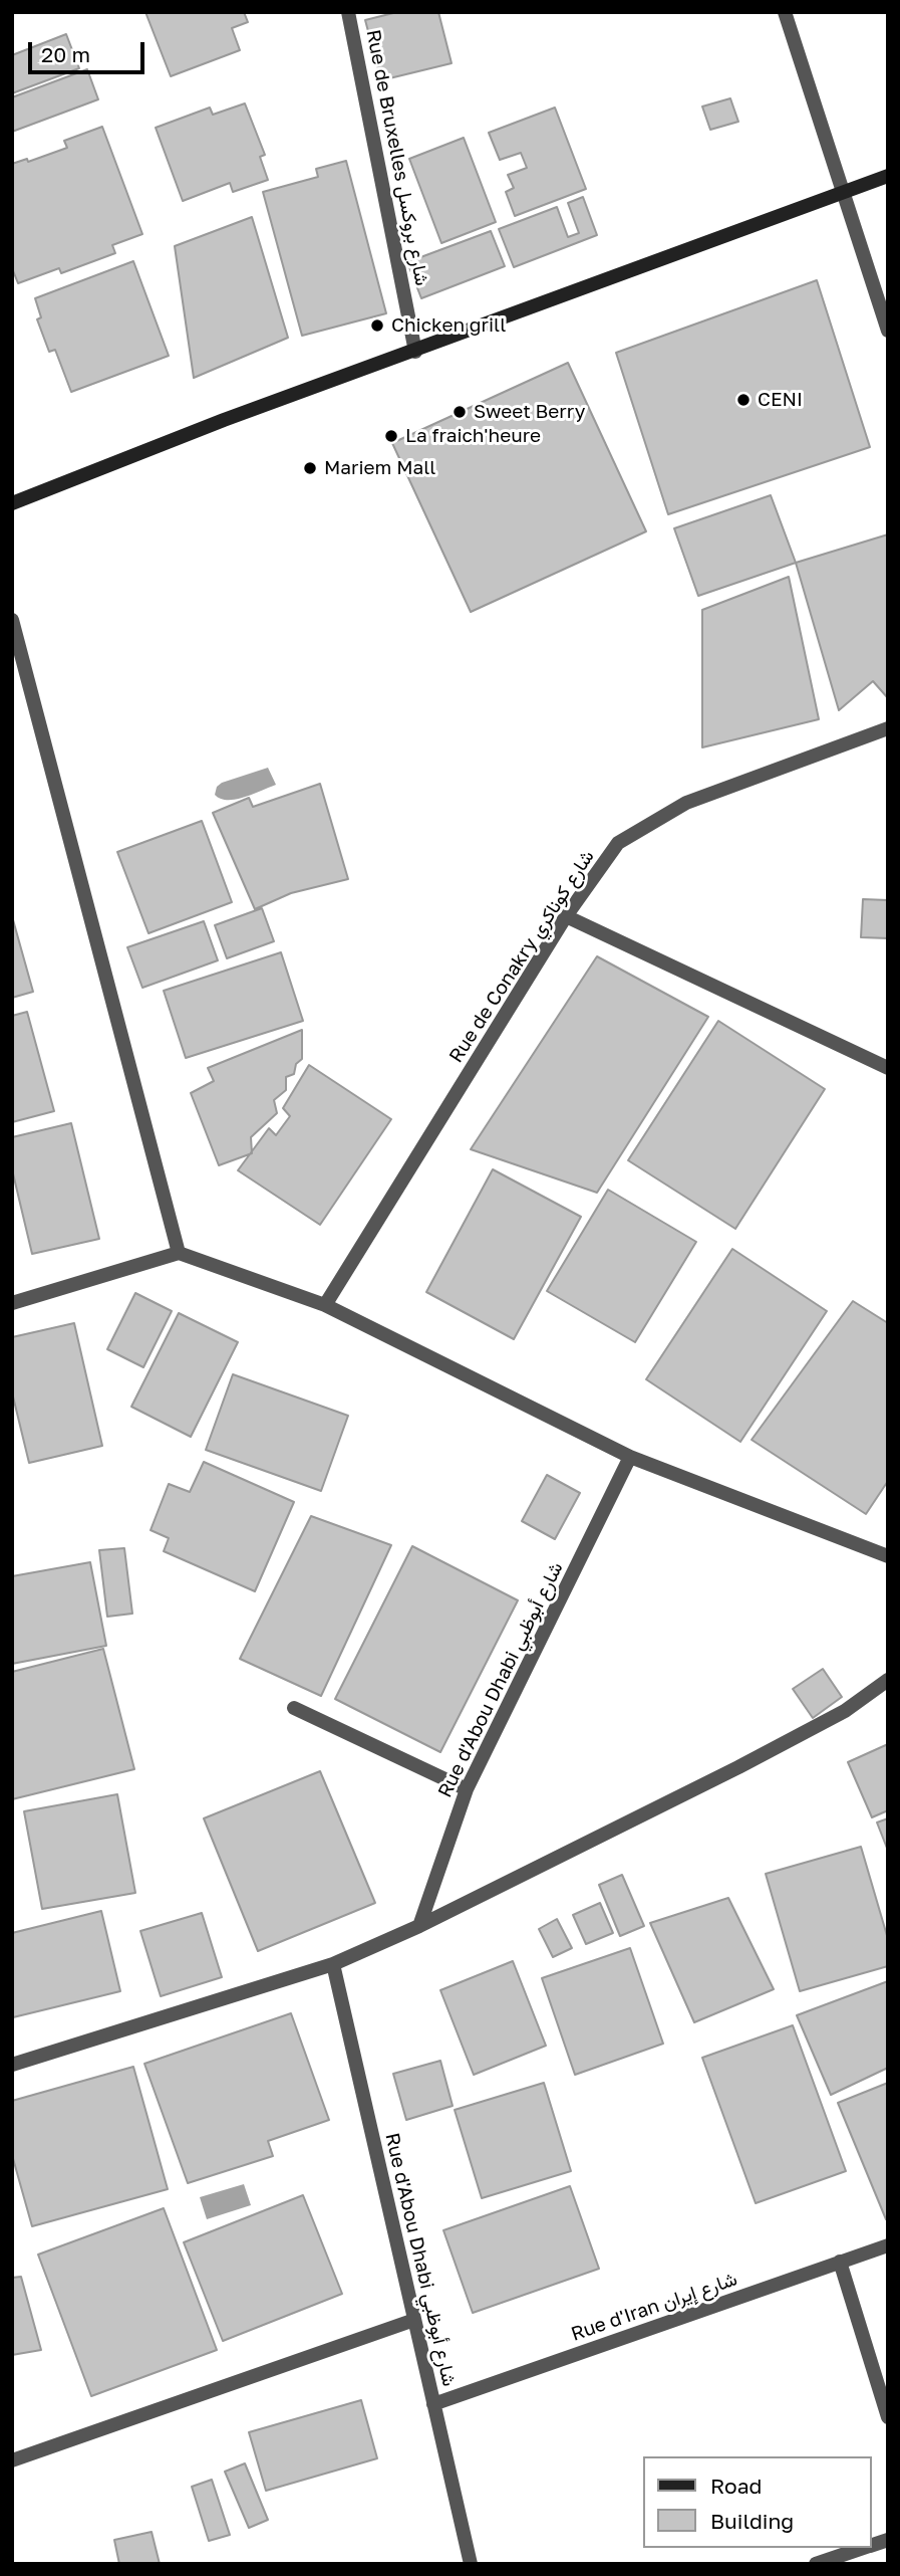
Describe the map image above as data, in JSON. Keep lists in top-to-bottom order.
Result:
{
  "streets": {
    "street": [
      "Rue de Bruxelles شارع بروكسل",
      "Rue de Conakry شارع كوناكري",
      "Rue d'Abou Dhabi شارع أبوظبي",
      "Rue d'Iran شارع إيران"
    ]
  },
  "crossings": [
    ["Rue d'Abou Dhabi شارع أبوظبي", "Rue d'Iran شارع إيران"]
  ],
  "places": [
    "Chicken grill",
    "CENI",
    "Sweet Berry",
    "La fraich'heure",
    "Mariem Mall"
  ],
  "legend": ["Road", "Building"],
  "scale_bar": "20 m"
}
